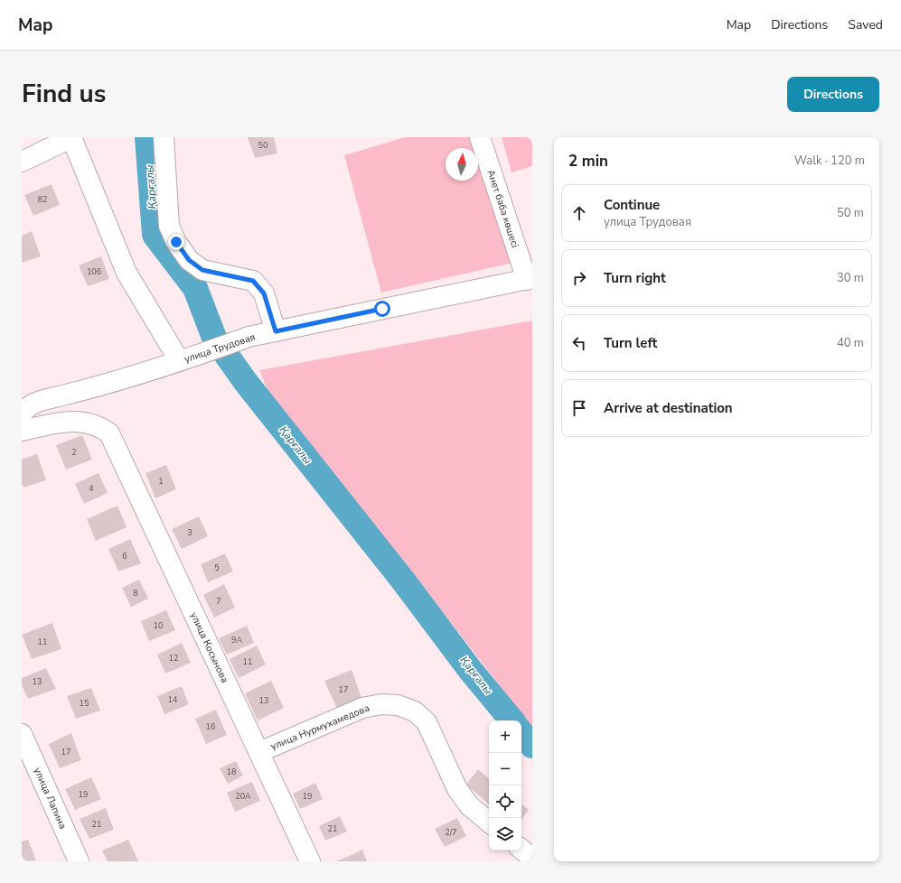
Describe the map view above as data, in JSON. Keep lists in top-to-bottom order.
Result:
{
  "streets": {
    "street": [
      "Анет баба көшесі",
      "улица Трудовая",
      "улица Косынова",
      "улица Нурмухамедова",
      "улица Лапина"
    ]
  },
  "crossings": [
    ["Анет баба көшесі", "улица Трудовая"],
    ["улица Косынова", "улица Нурмухамедова"]
  ],
  "water": ["Қарғалы"],
  "house_numbers": [
    "50",
    "82",
    "106",
    "2",
    "1",
    "4",
    "3",
    "6",
    "5",
    "8",
    "7",
    "10",
    "9А",
    "11",
    "12",
    "11",
    "13",
    "17",
    "14",
    "13",
    "15",
    "16",
    "17",
    "18",
    "19",
    "20А",
    "19",
    "21",
    "21",
    "2/7"
  ],
  "north": "top",
  "page": {
    "header": "Map",
    "nav": ["Map", "Directions", "Saved"],
    "title": "Find us",
    "buttons": "Directions",
    "heading": ["2 min", "Walk · 120 m"],
    "list": [
      ["Continue", "улица Трудовая", "50 m"],
      ["Turn right", "30 m"],
      ["Turn left", "40 m"],
      "Arrive at destination"
    ],
    "map_buttons": ["+", "−"]
  }
}
